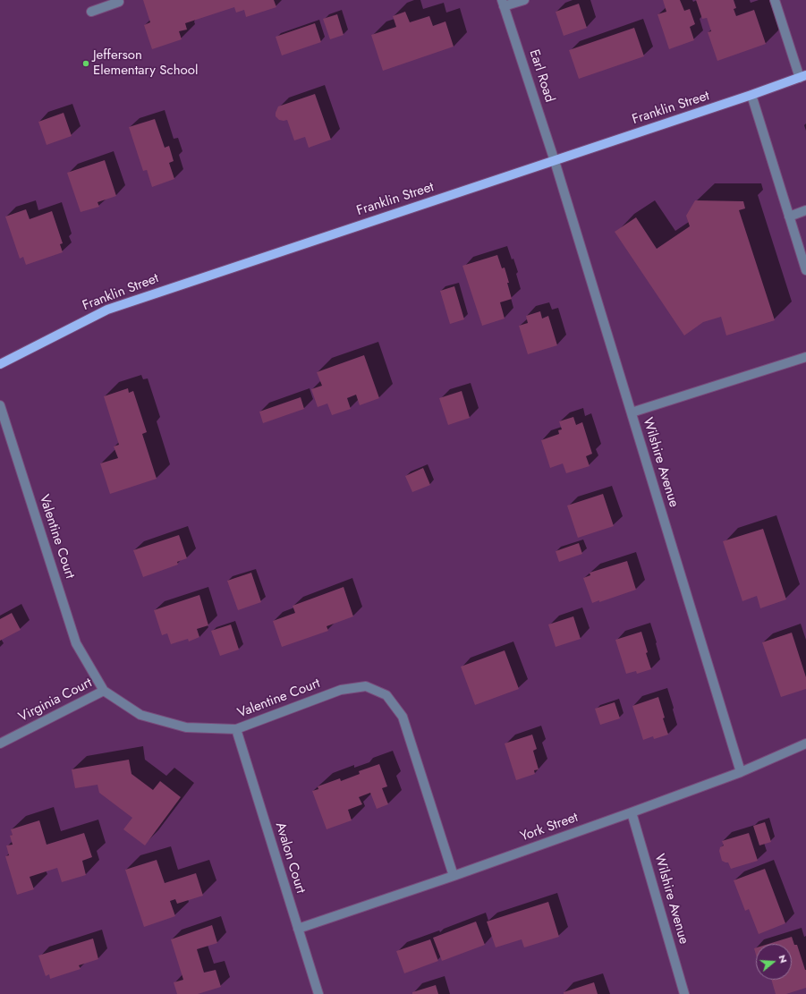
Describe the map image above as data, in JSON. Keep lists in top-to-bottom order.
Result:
{
  "streets": {
    "main road": ["Franklin Street"],
    "street": [
      "Earl Road",
      "Wilshire Avenue",
      "Valentine Court",
      "Virginia Court",
      "York Street",
      "Avalon Court"
    ]
  },
  "crossings": [
    ["Earl Road", "Franklin Street"],
    ["Earl Road", "Wilshire Avenue"],
    ["Franklin Street", "Wilshire Avenue"],
    ["Wilshire Avenue", "York Street"],
    ["Valentine Court", "Virginia Court"],
    ["Valentine Court", "York Street"],
    ["Valentine Court", "Avalon Court"],
    ["York Street", "Avalon Court"]
  ],
  "places": ["Jefferson Elementary School"],
  "north": "right"
}
